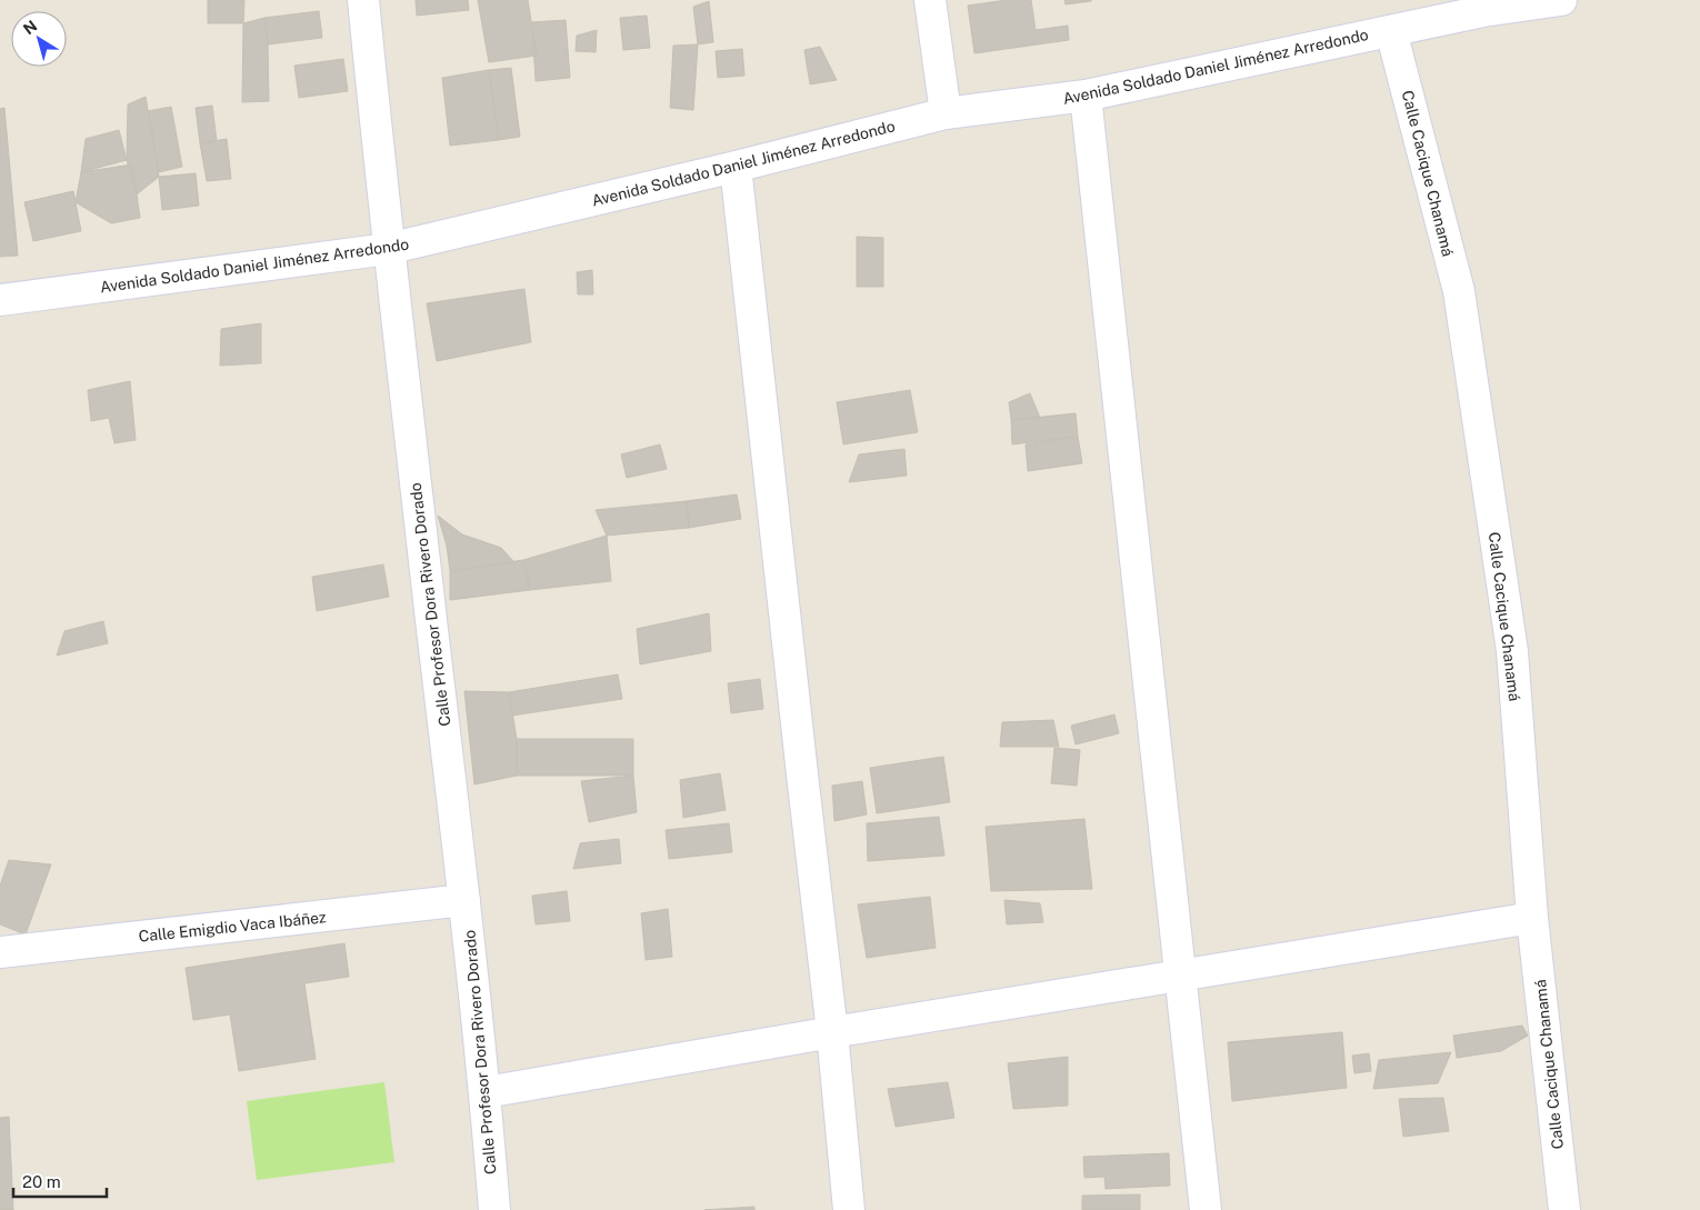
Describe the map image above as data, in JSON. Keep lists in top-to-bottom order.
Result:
{
  "streets": {
    "street": [
      "Avenida Soldado Daniel Jiménez Arredondo",
      "Calle Cacique Chanamá",
      "Calle Profesor Dora Rivero Dorado",
      "Calle Emigdio Vaca Ibáñez"
    ]
  },
  "crossings": [
    ["Avenida Soldado Daniel Jiménez Arredondo", "Calle Cacique Chanamá"],
    ["Avenida Soldado Daniel Jiménez Arredondo", "Calle Profesor Dora Rivero Dorado"],
    ["Calle Profesor Dora Rivero Dorado", "Calle Emigdio Vaca Ibáñez"]
  ],
  "scale_bar": "20 m",
  "north": "top left"
}
